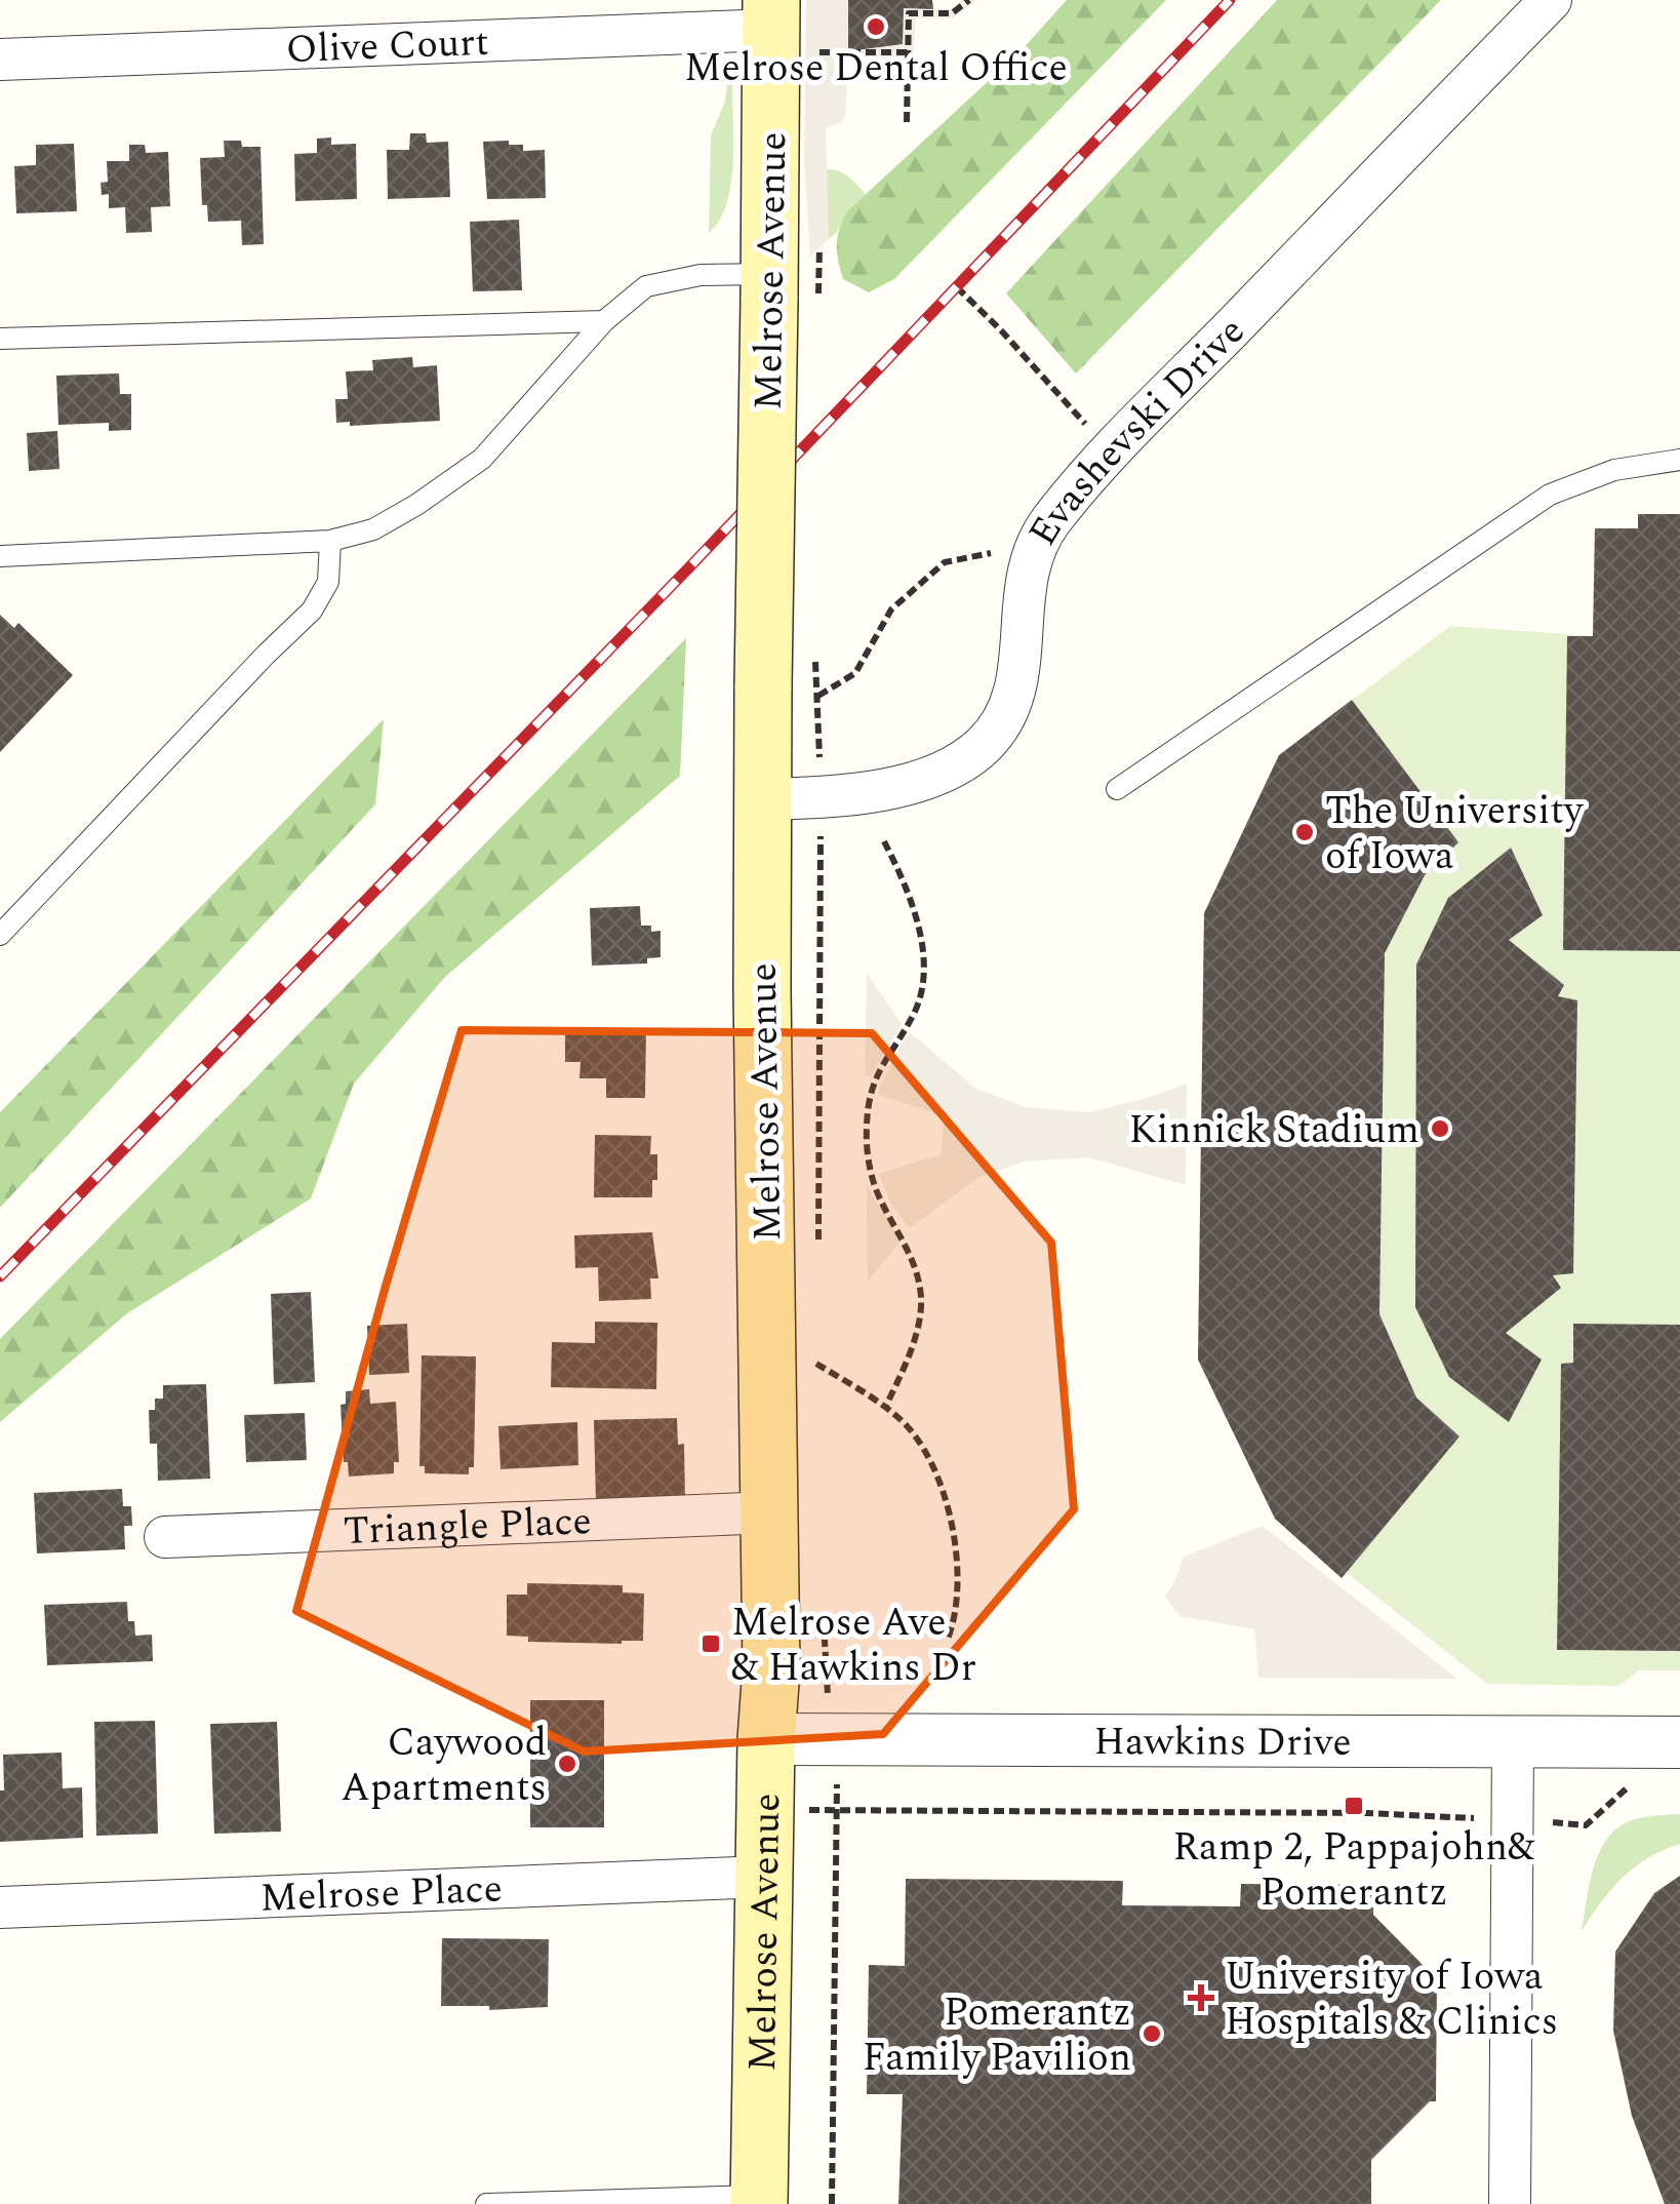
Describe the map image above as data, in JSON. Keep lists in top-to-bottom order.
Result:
{
  "streets": {
    "main road": ["Melrose Avenue"],
    "street": [
      "Olive Court",
      "Evashevski Drive",
      "Triangle Place",
      "Hawkins Drive",
      "Melrose Place"
    ]
  },
  "crossings": [
    ["Olive Court", "Melrose Avenue"],
    ["Melrose Avenue", "Evashevski Drive"],
    ["Melrose Avenue", "Triangle Place"],
    ["Melrose Avenue", "Hawkins Drive"],
    ["Melrose Avenue", "Melrose Place"]
  ],
  "places": {
    "other": [
      "Melrose Dental Office",
      "The University of Iowa",
      "Kinnick Stadium",
      "Caywood Apartments",
      "Pomerantz Family Pavilion"
    ],
    "transit": ["Melrose Ave & Hawkins Dr", "Ramp 2, Pappajohn& Pomerantz"],
    "health": ["University of Iowa Hospitals & Clinics"]
  }
}
